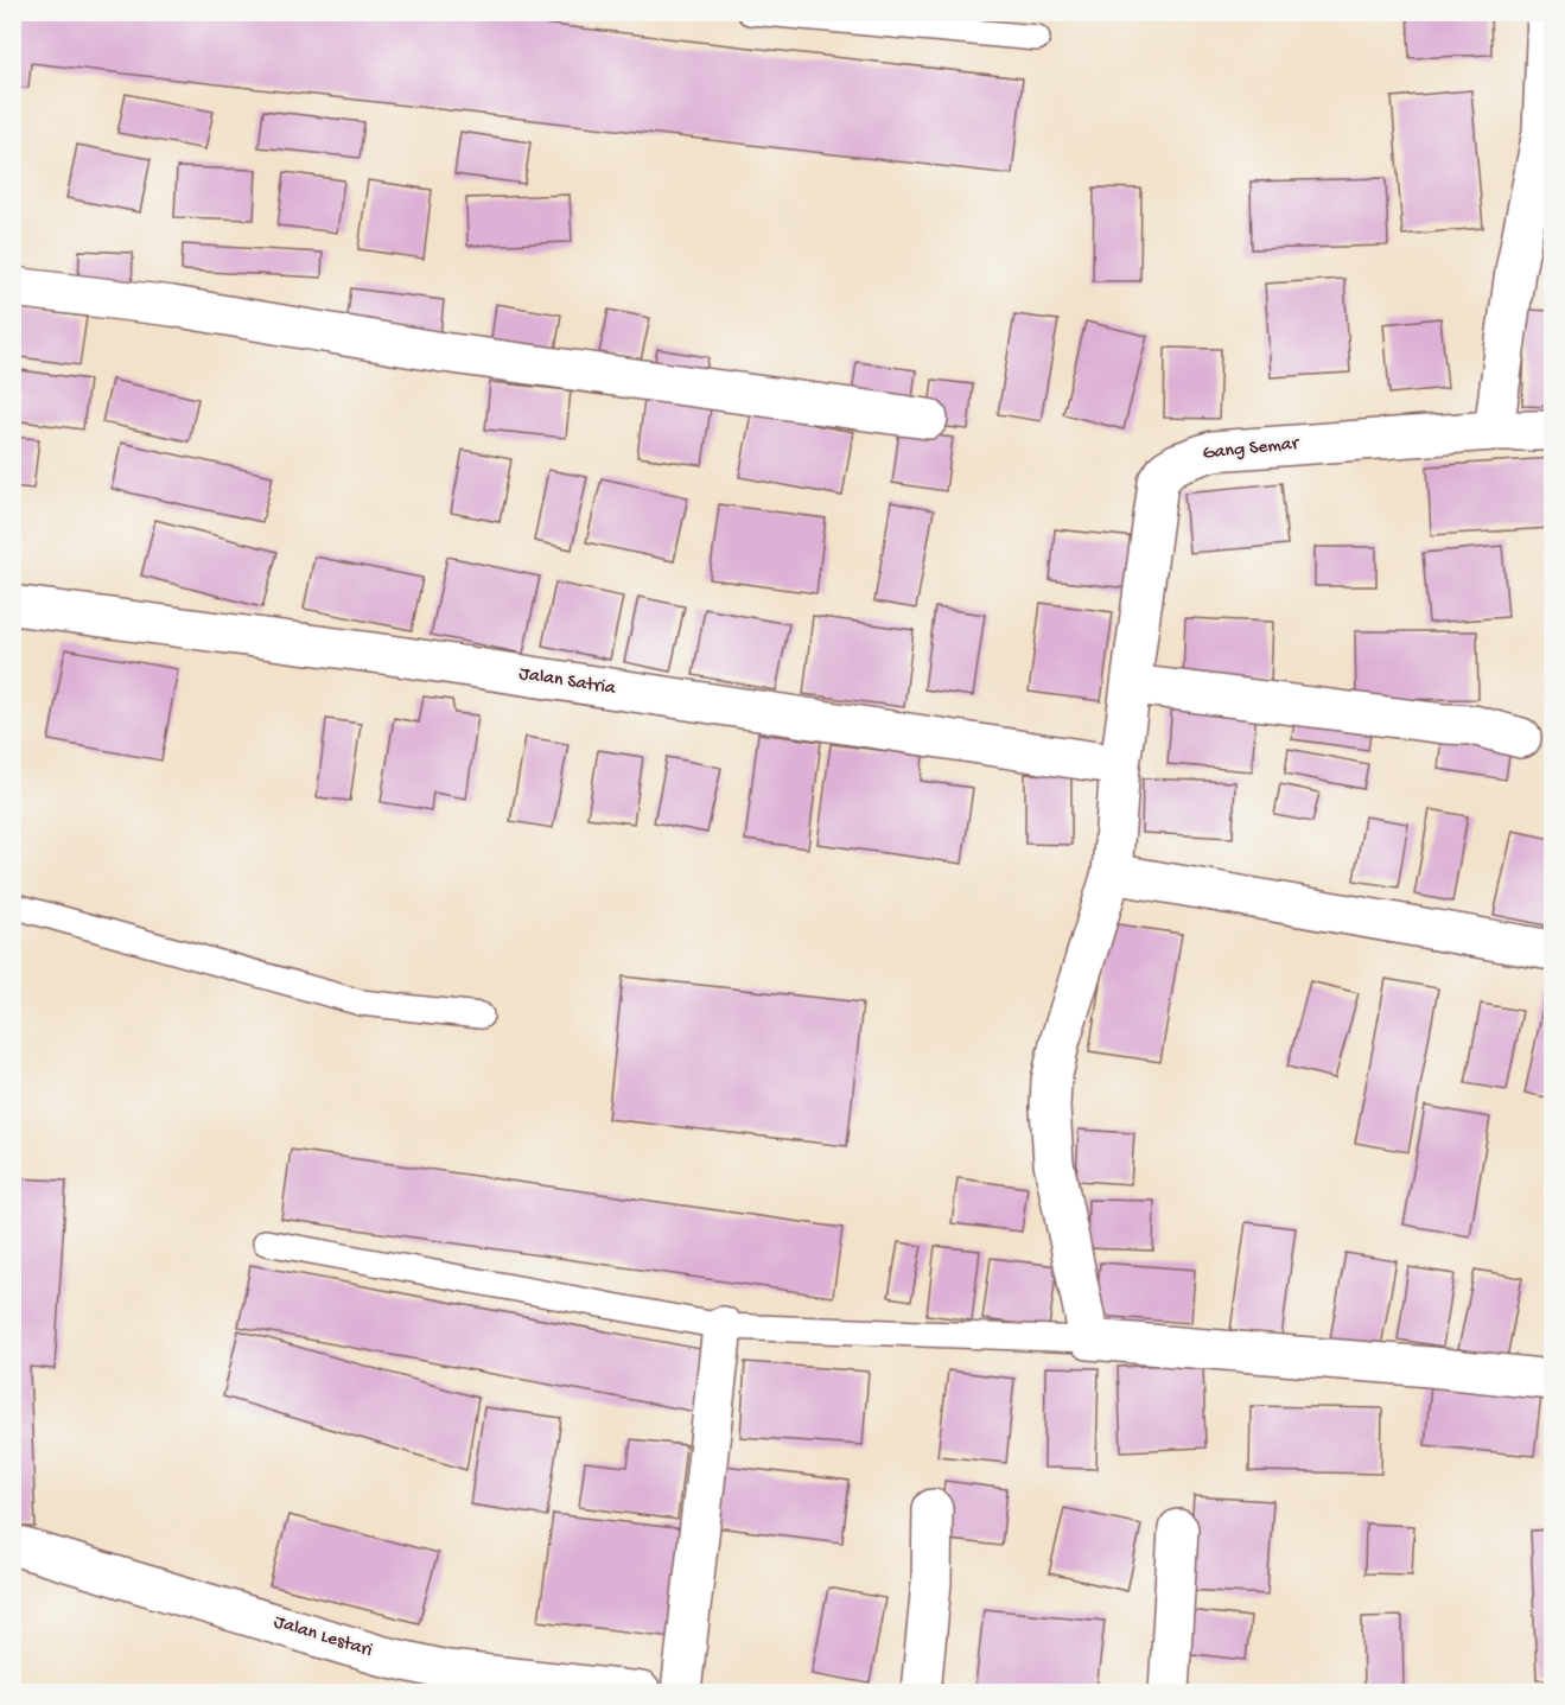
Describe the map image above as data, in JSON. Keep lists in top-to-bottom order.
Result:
{
  "streets": {
    "street": ["Gang Semar", "Jalan Satria", "Jalan Lestari"]
  },
  "crossings": [
    ["Gang Semar", "Jalan Satria"]
  ]
}
